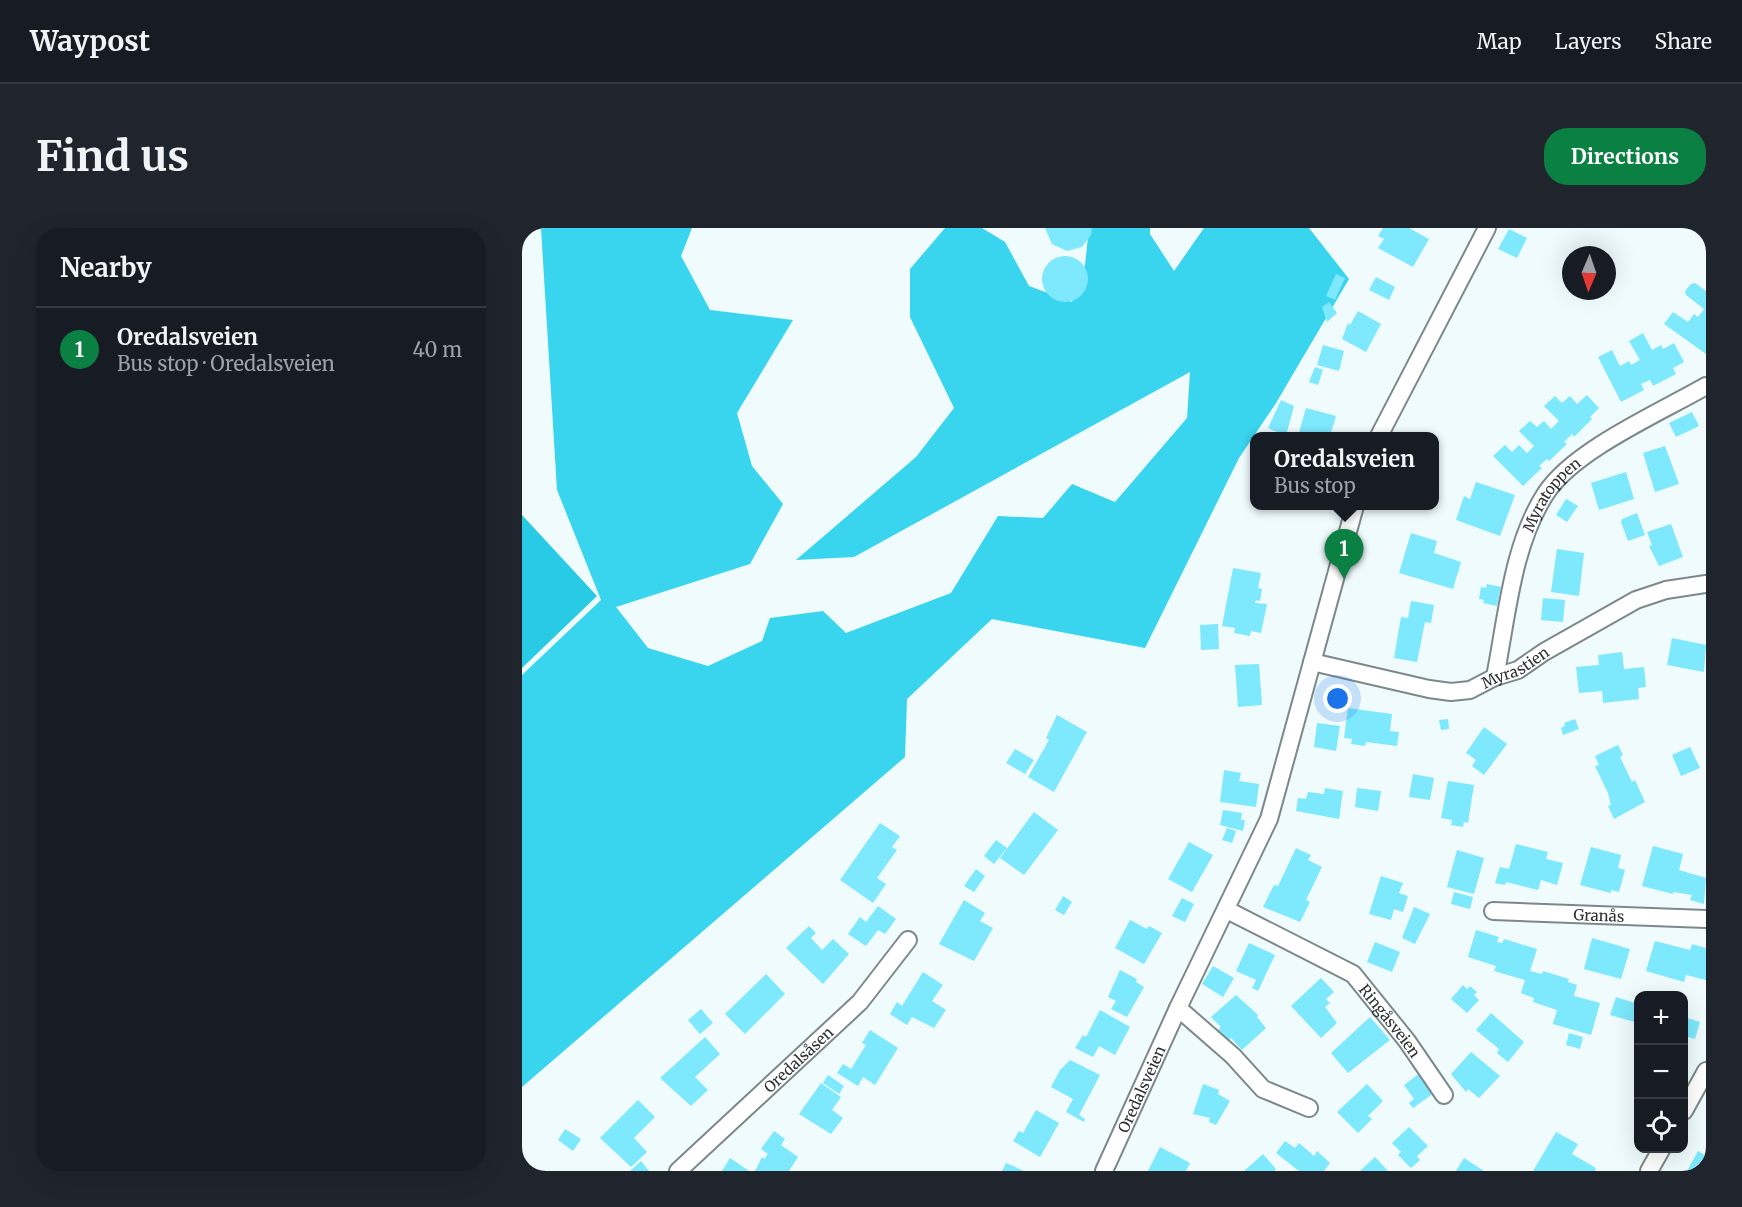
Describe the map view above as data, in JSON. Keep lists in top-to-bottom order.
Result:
{
  "streets": {
    "street": [
      "Myratoppen",
      "Myrastien",
      "Granås",
      "Ringåsveien",
      "Oredalsåsen",
      "Oredalsveien"
    ]
  },
  "crossings": [
    ["Myratoppen", "Myrastien"],
    ["Myrastien", "Oredalsveien"],
    ["Ringåsveien", "Oredalsveien"]
  ],
  "north": "bottom",
  "page": {
    "header": "Waypost",
    "nav": ["Map", "Layers", "Share"],
    "buttons": "Directions",
    "title": "Find us",
    "heading": "Nearby",
    "list": [
      {
        "mark": "1",
        "name": "Oredalsveien",
        "note": "Bus stop · Oredalsveien",
        "value": "40 m"
      }
    ],
    "popup": ["Oredalsveien", "Bus stop"],
    "pins": "1",
    "map_buttons": ["+", "−"]
  }
}
